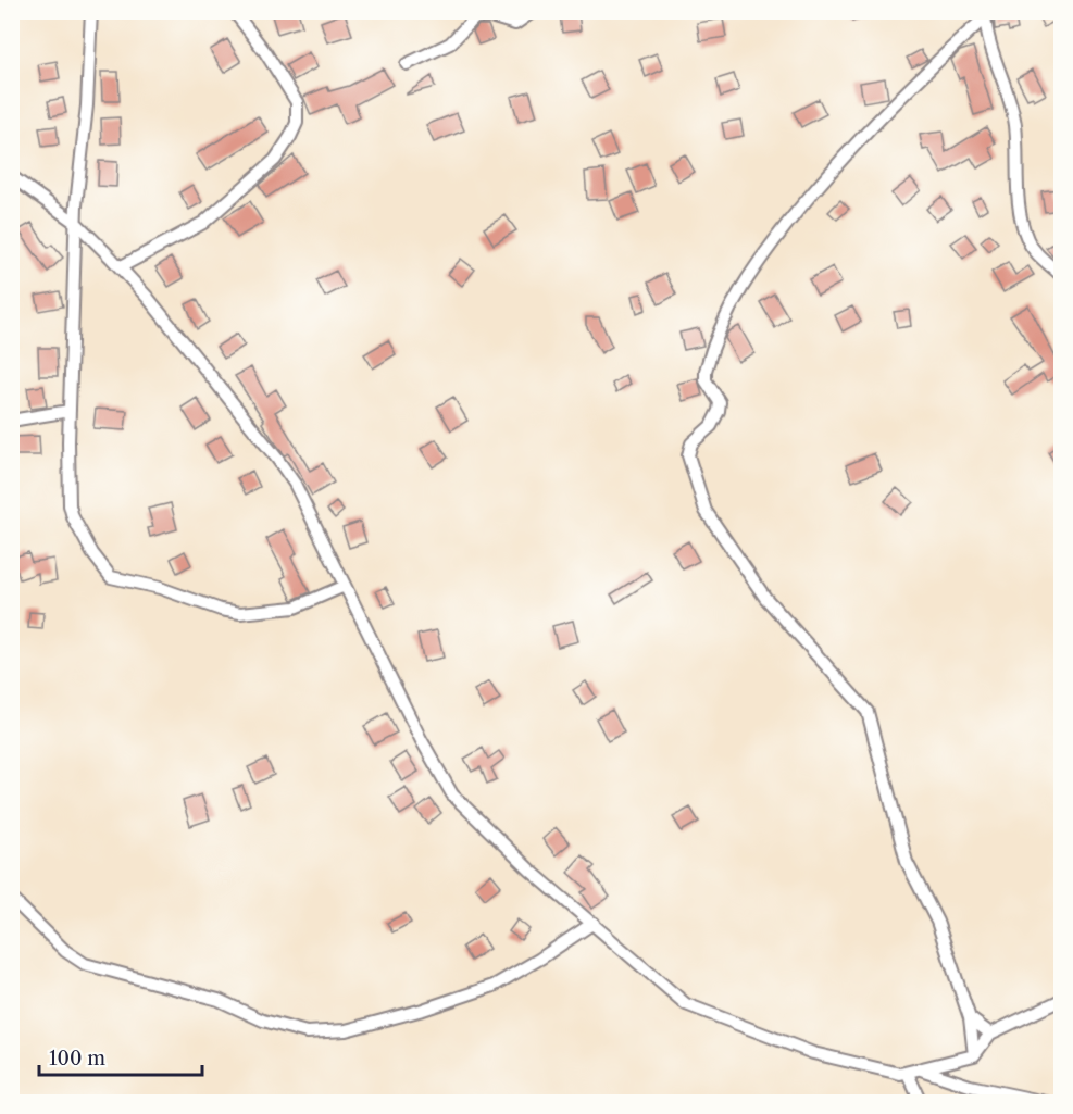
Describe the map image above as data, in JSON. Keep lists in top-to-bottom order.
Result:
{
  "scale_bar": "100 m"
}
